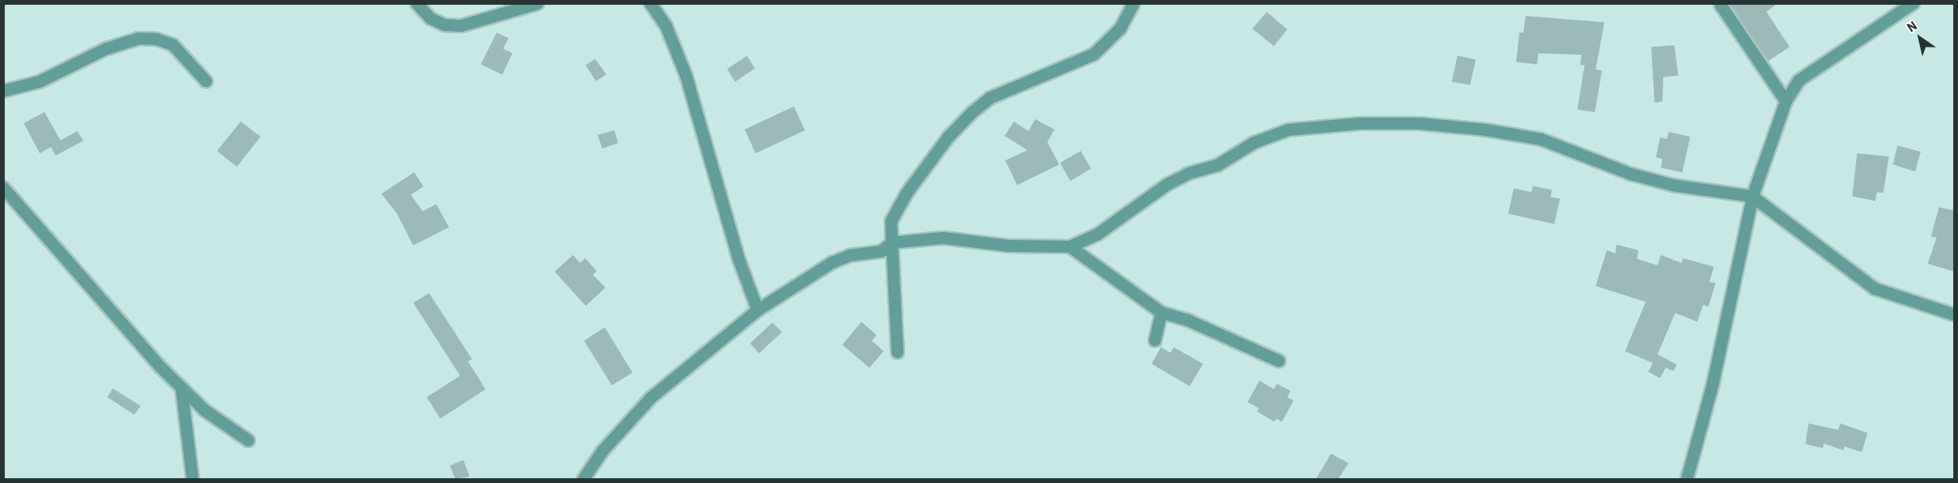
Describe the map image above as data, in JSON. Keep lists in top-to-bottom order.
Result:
{
  "north": "top left"
}
